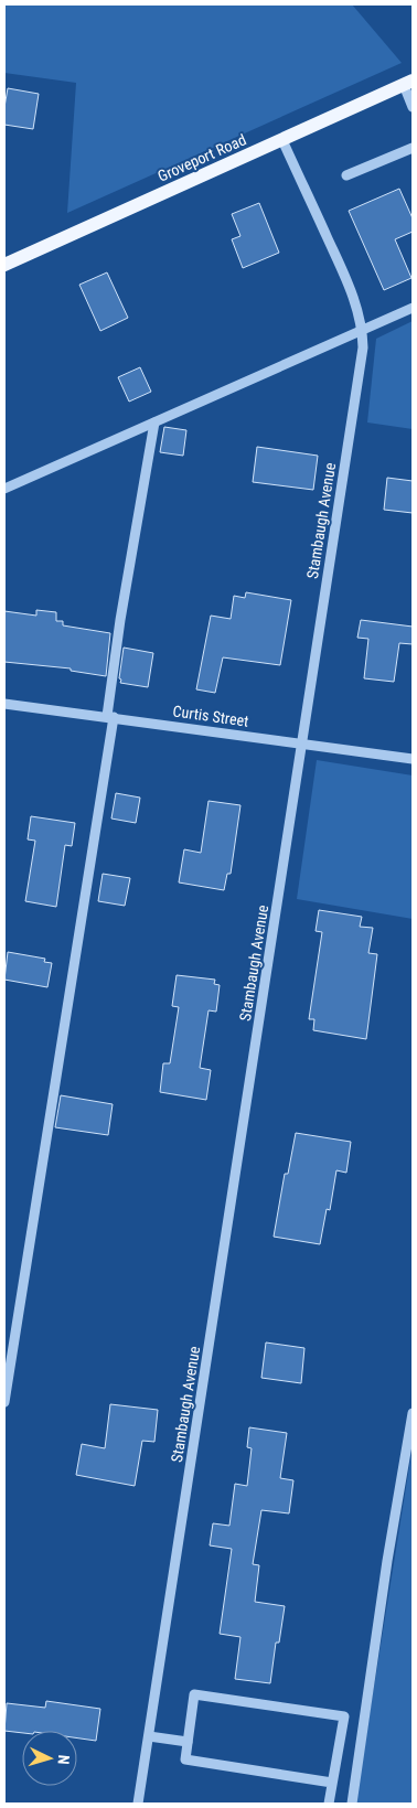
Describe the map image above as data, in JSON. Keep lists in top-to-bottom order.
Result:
{
  "streets": {
    "main road": ["Groveport Road"],
    "street": ["Stambaugh Avenue", "Curtis Street"]
  },
  "crossings": [
    ["Groveport Road", "Stambaugh Avenue"],
    ["Stambaugh Avenue", "Curtis Street"]
  ],
  "north": "right"
}
